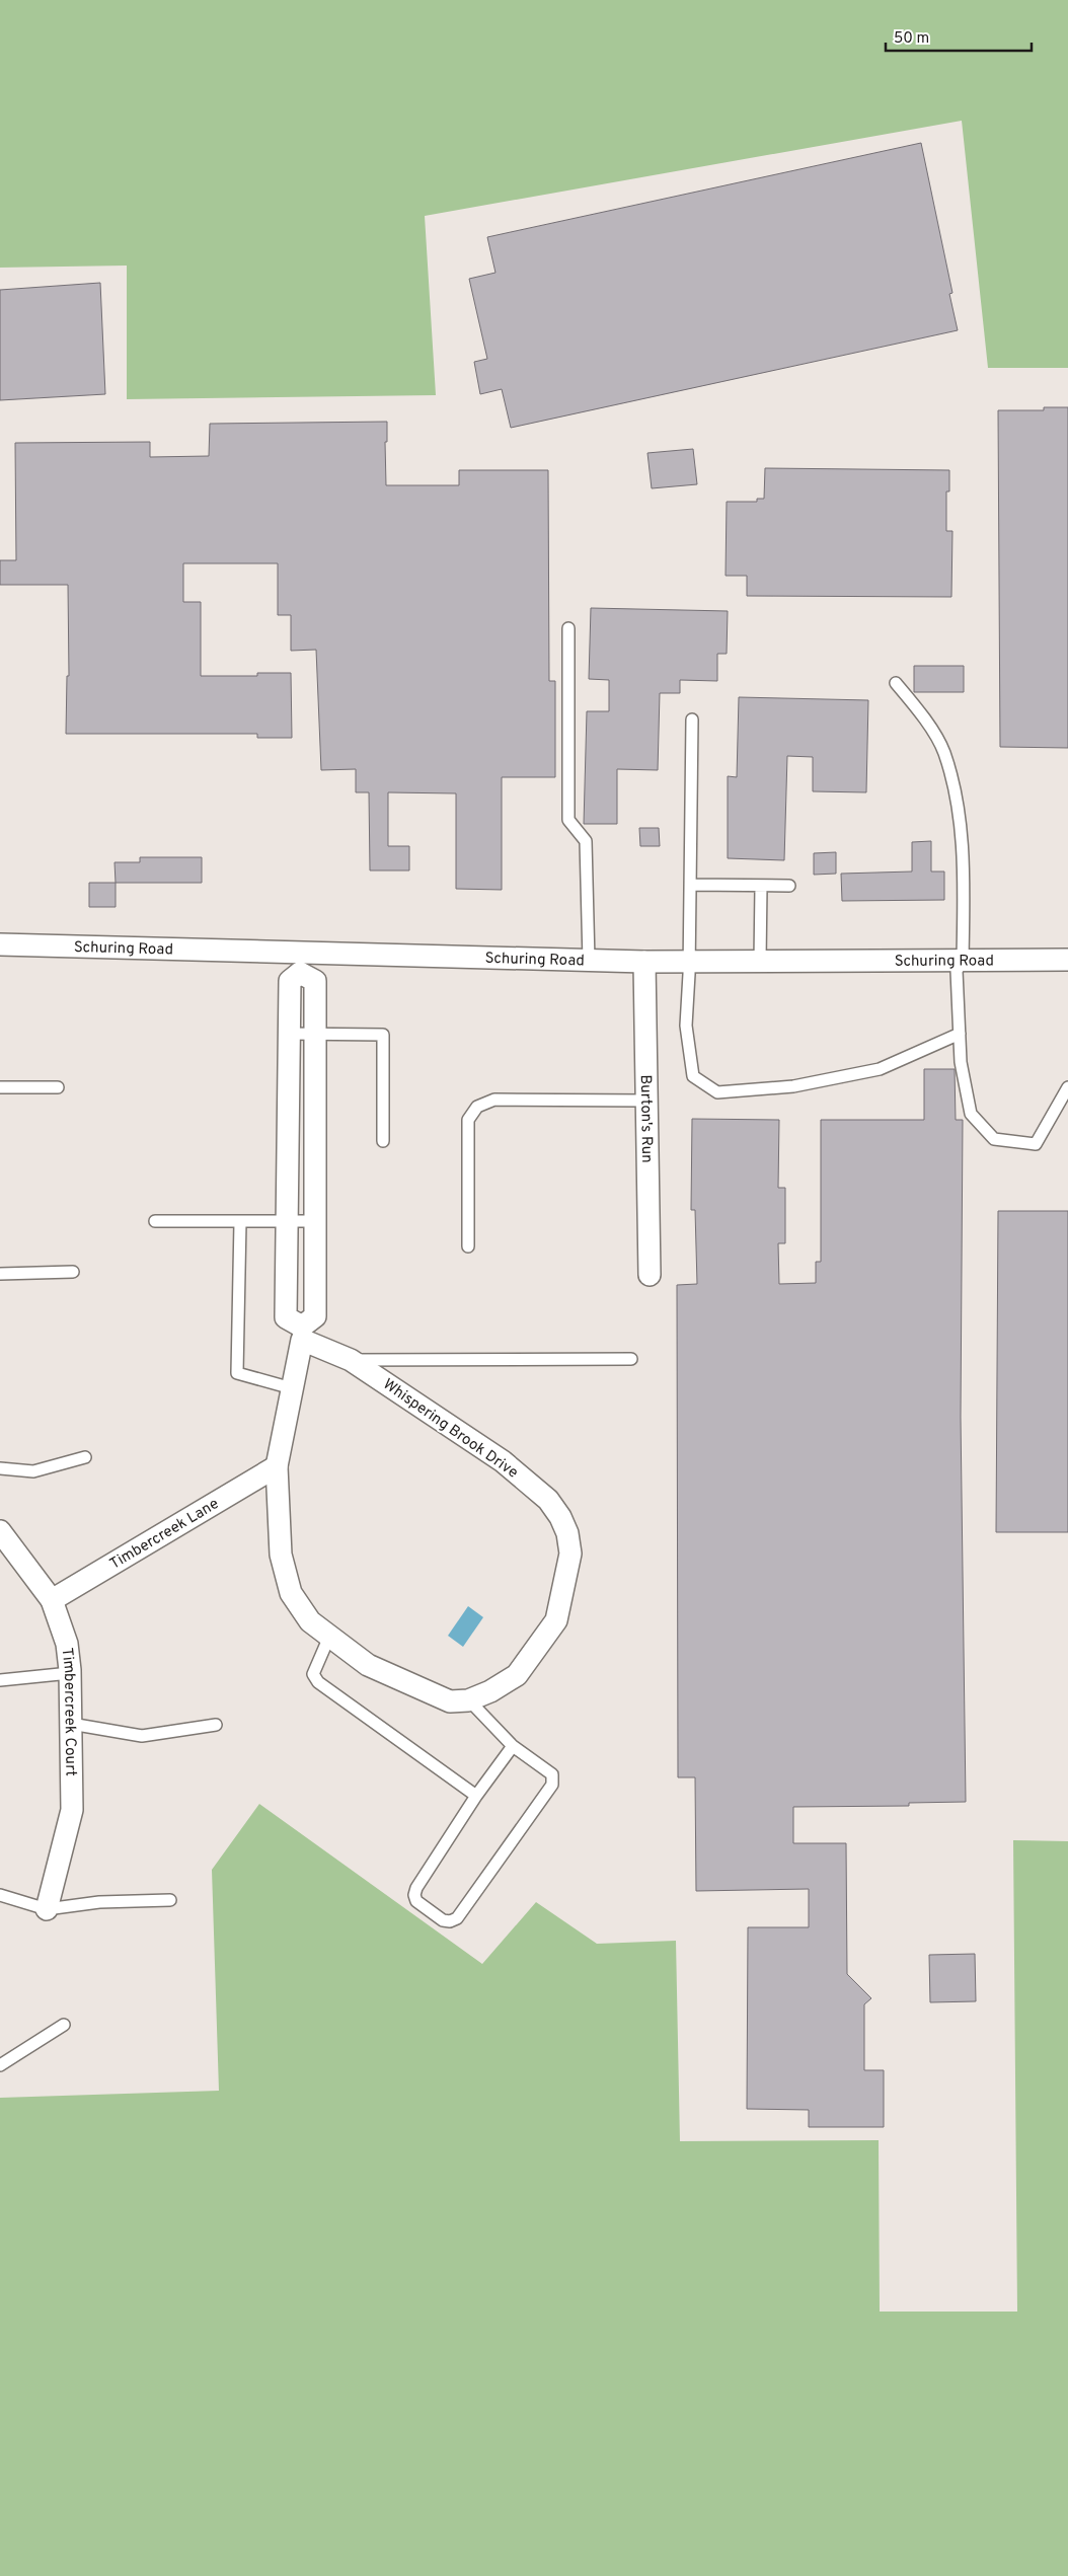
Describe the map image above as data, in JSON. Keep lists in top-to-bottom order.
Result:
{
  "streets": {
    "street": [
      "Schuring Road",
      "Burton's Run",
      "Whispering Brook Drive",
      "Timbercreek Lane",
      "Timbercreek Court"
    ]
  },
  "crossings": [
    ["Schuring Road", "Burton's Run"],
    ["Schuring Road", "Whispering Brook Drive"],
    ["Whispering Brook Drive", "Timbercreek Lane"],
    ["Timbercreek Lane", "Timbercreek Court"]
  ],
  "scale_bar": "50 m"
}
